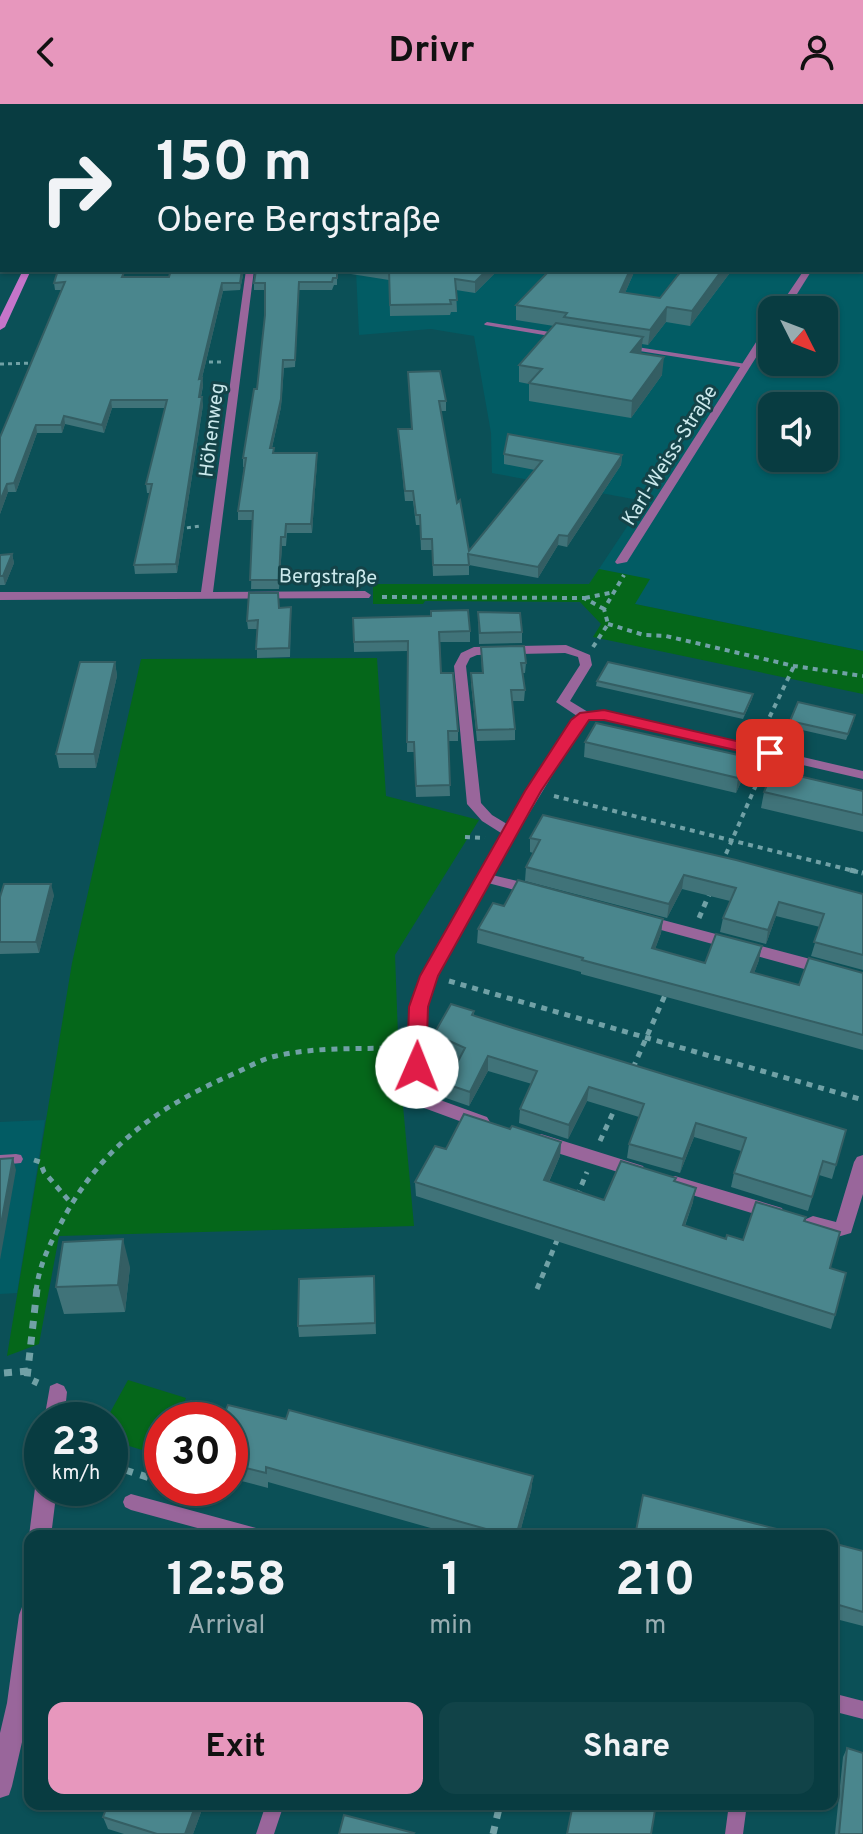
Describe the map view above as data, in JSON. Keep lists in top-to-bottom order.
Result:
{
  "streets": {
    "street": ["Höhenweg", "Karl-Weiss-Straße", "Bergstraße"]
  },
  "crossings": [
    ["Höhenweg", "Bergstraße"]
  ],
  "north": "bottom right",
  "page": {
    "header": "Drivr",
    "turn": ["150 m", "Obere Bergstraße"],
    "speed": "23 km/h",
    "limit": "30",
    "eta": [
      "12:58",
      "Arrival",
      "1",
      "min",
      "210",
      "m"
    ],
    "buttons": ["Exit", "Share"]
  }
}
